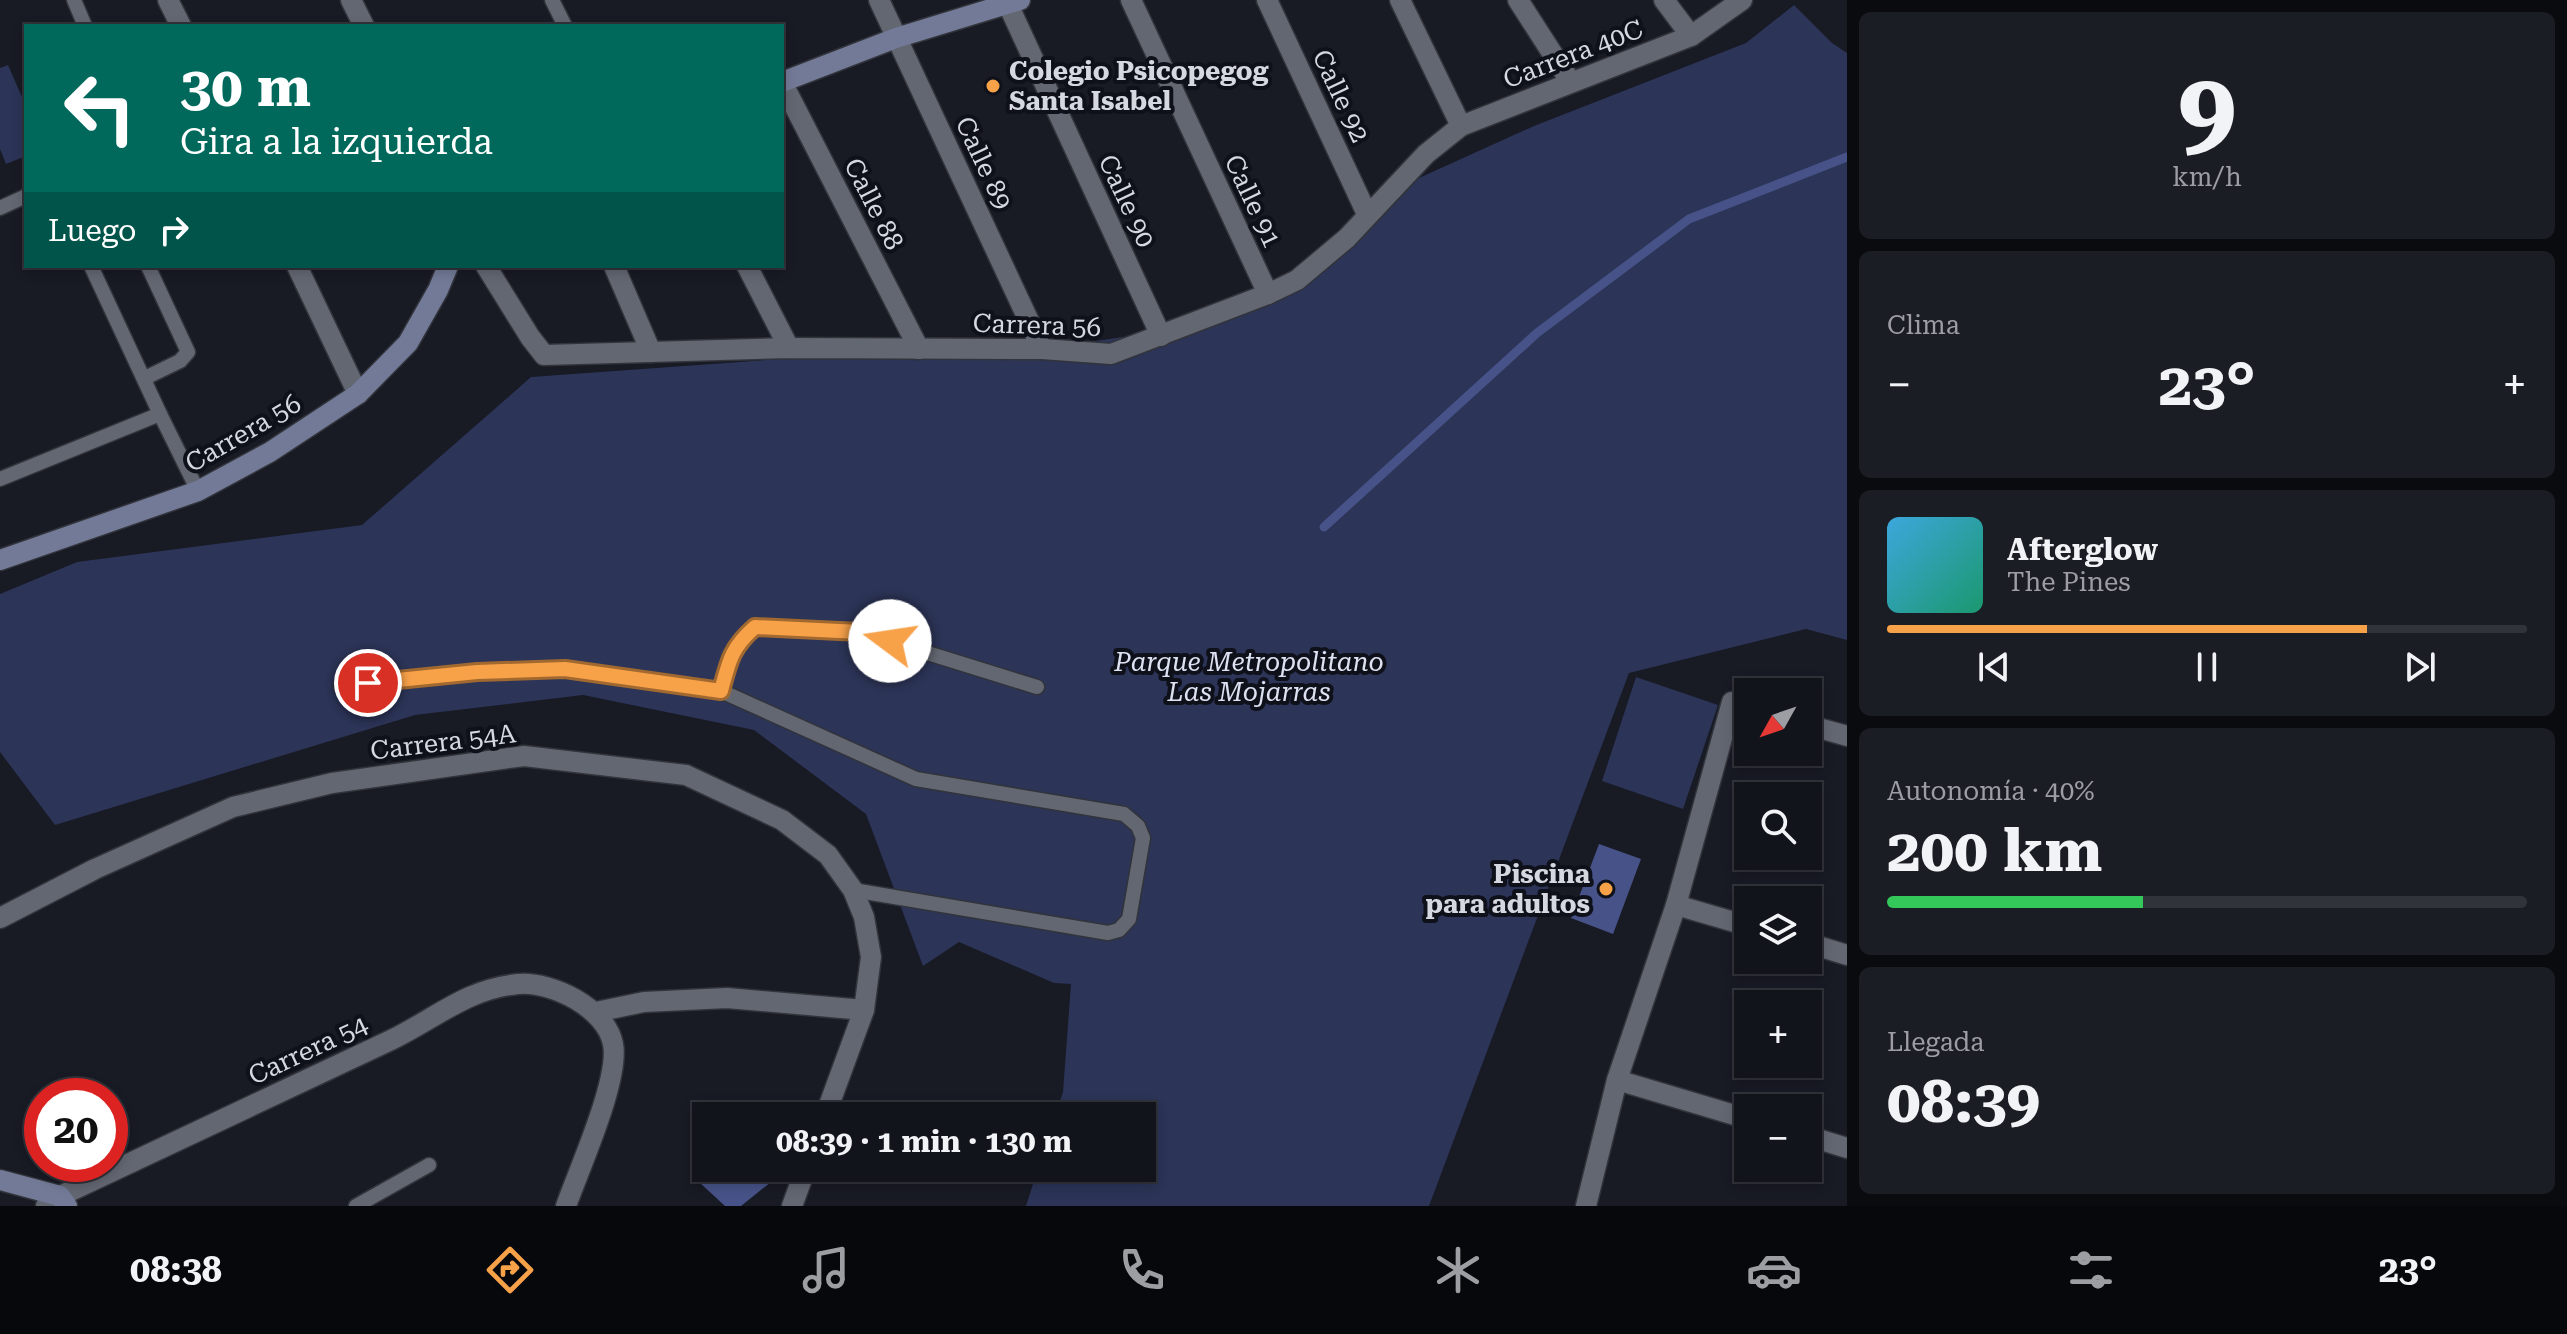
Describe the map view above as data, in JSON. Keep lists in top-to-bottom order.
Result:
{
  "streets": {
    "street": [
      "Carrera 40C",
      "Calle 92",
      "Calle 89",
      "Calle 90",
      "Calle 91",
      "Calle 88",
      "Carrera 56",
      "Carrera 54A",
      "Carrera 54"
    ]
  },
  "crossings": [
    ["Carrera 40C", "Carrera 56"],
    ["Calle 92", "Carrera 56"],
    ["Calle 89", "Carrera 56"],
    ["Calle 90", "Carrera 56"],
    ["Calle 91", "Carrera 56"],
    ["Calle 88", "Carrera 56"]
  ],
  "parks": ["Parque Metropolitano Las Mojarras"],
  "places": ["Colegio Psicopegog Santa Isabel", "Piscina para adultos"],
  "north": "bottom left",
  "page": {
    "tile": [
      ["9", "km/h"],
      "Clima",
      ["Autonomía · 40%", "200 km"],
      ["Llegada", "08:39"]
    ],
    "turn": ["30 m", "Gira a la izquierda"],
    "then": "Luego",
    "heat": ["−", "23°", "+"],
    "song": ["Afterglow", "The Pines"],
    "map_buttons": ["+", "−"],
    "limit": "20",
    "trip": "08:39 · 1 min · 130 m",
    "tabs": ["08:38", "23°"]
  }
}
